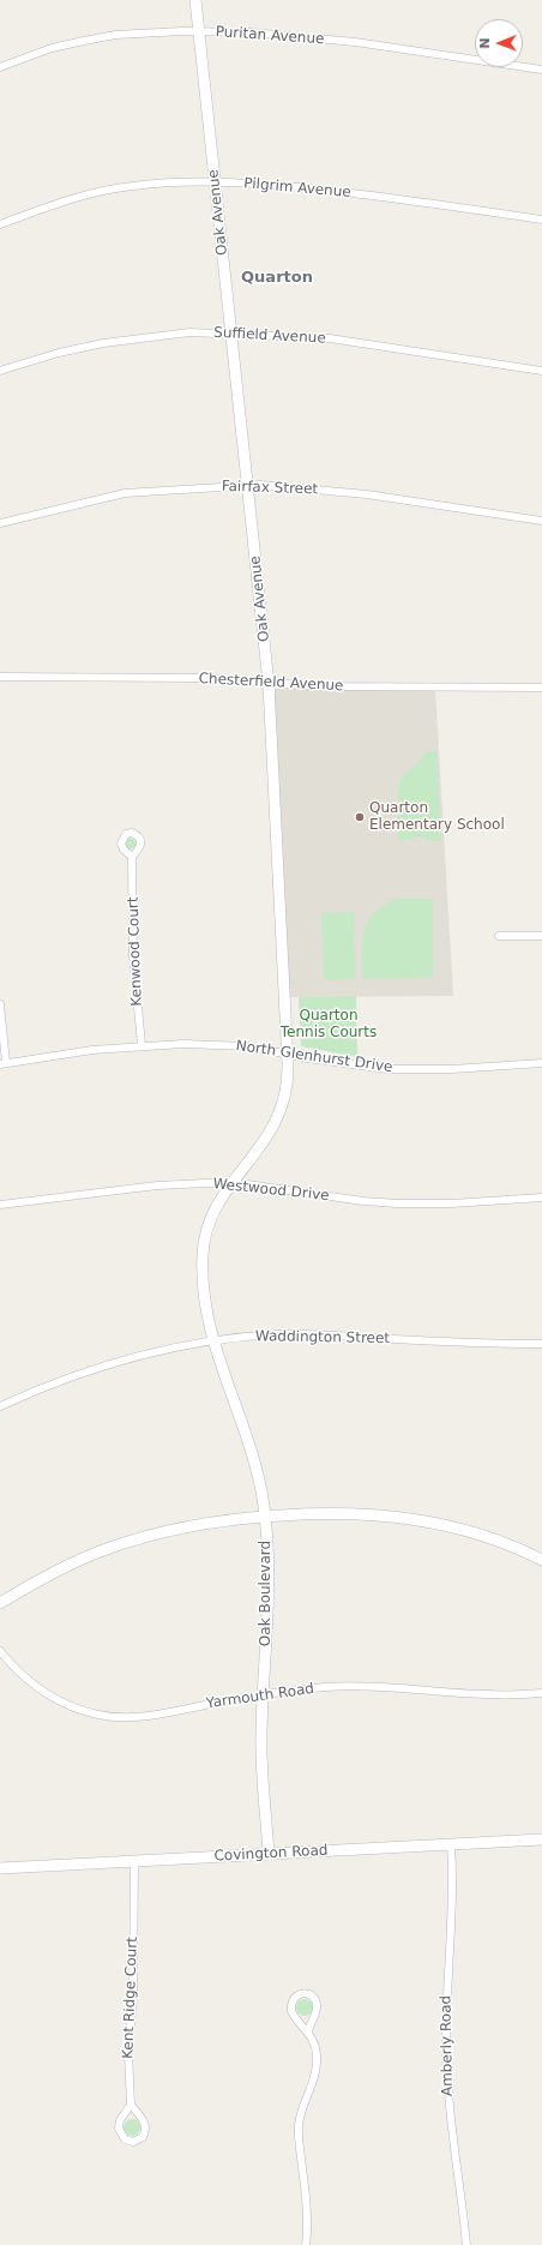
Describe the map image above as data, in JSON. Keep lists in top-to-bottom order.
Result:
{
  "streets": {
    "street": [
      "Puritan Avenue",
      "Pilgrim Avenue",
      "Oak Avenue",
      "Suffield Avenue",
      "Fairfax Street",
      "Chesterfield Avenue",
      "Kenwood Court",
      "North Glenhurst Drive",
      "Westwood Drive",
      "Waddington Street",
      "Oak Boulevard",
      "Yarmouth Road",
      "Covington Road",
      "Kent Ridge Court",
      "Amberly Road"
    ]
  },
  "crossings": [
    ["Puritan Avenue", "Oak Avenue"],
    ["Pilgrim Avenue", "Oak Avenue"],
    ["Oak Avenue", "Suffield Avenue"],
    ["Oak Avenue", "Fairfax Street"],
    ["Oak Avenue", "Chesterfield Avenue"],
    ["Oak Avenue", "North Glenhurst Drive"],
    ["Oak Avenue", "Westwood Drive"],
    ["Oak Avenue", "Waddington Street"],
    ["Oak Avenue", "Oak Boulevard"],
    ["Kenwood Court", "North Glenhurst Drive"],
    ["Waddington Street", "Oak Boulevard"],
    ["Oak Boulevard", "Yarmouth Road"],
    ["Oak Boulevard", "Covington Road"],
    ["Covington Road", "Kent Ridge Court"],
    ["Covington Road", "Amberly Road"]
  ],
  "districts": ["Quarton"],
  "parks": ["Quarton Tennis Courts"],
  "places": ["Quarton Elementary School"],
  "north": "left"
}
